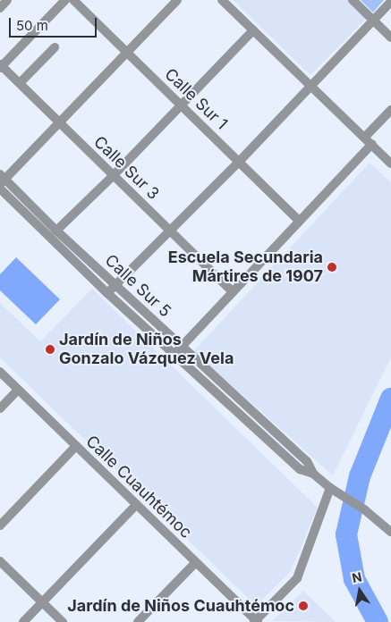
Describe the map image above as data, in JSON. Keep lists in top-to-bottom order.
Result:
{
  "streets": {
    "street": [
      "Calle Sur 1",
      "Calle Sur 3",
      "Calle Sur 5",
      "Calle Cuauhtémoc"
    ]
  },
  "places": ["Escuela Secundaria Mártires de 1907", "Jardín de Niños Gonzalo Vázquez Vela", "Jardín de Niños Cuauhtémoc"],
  "scale_bar": "50 m",
  "north": "top"
}
